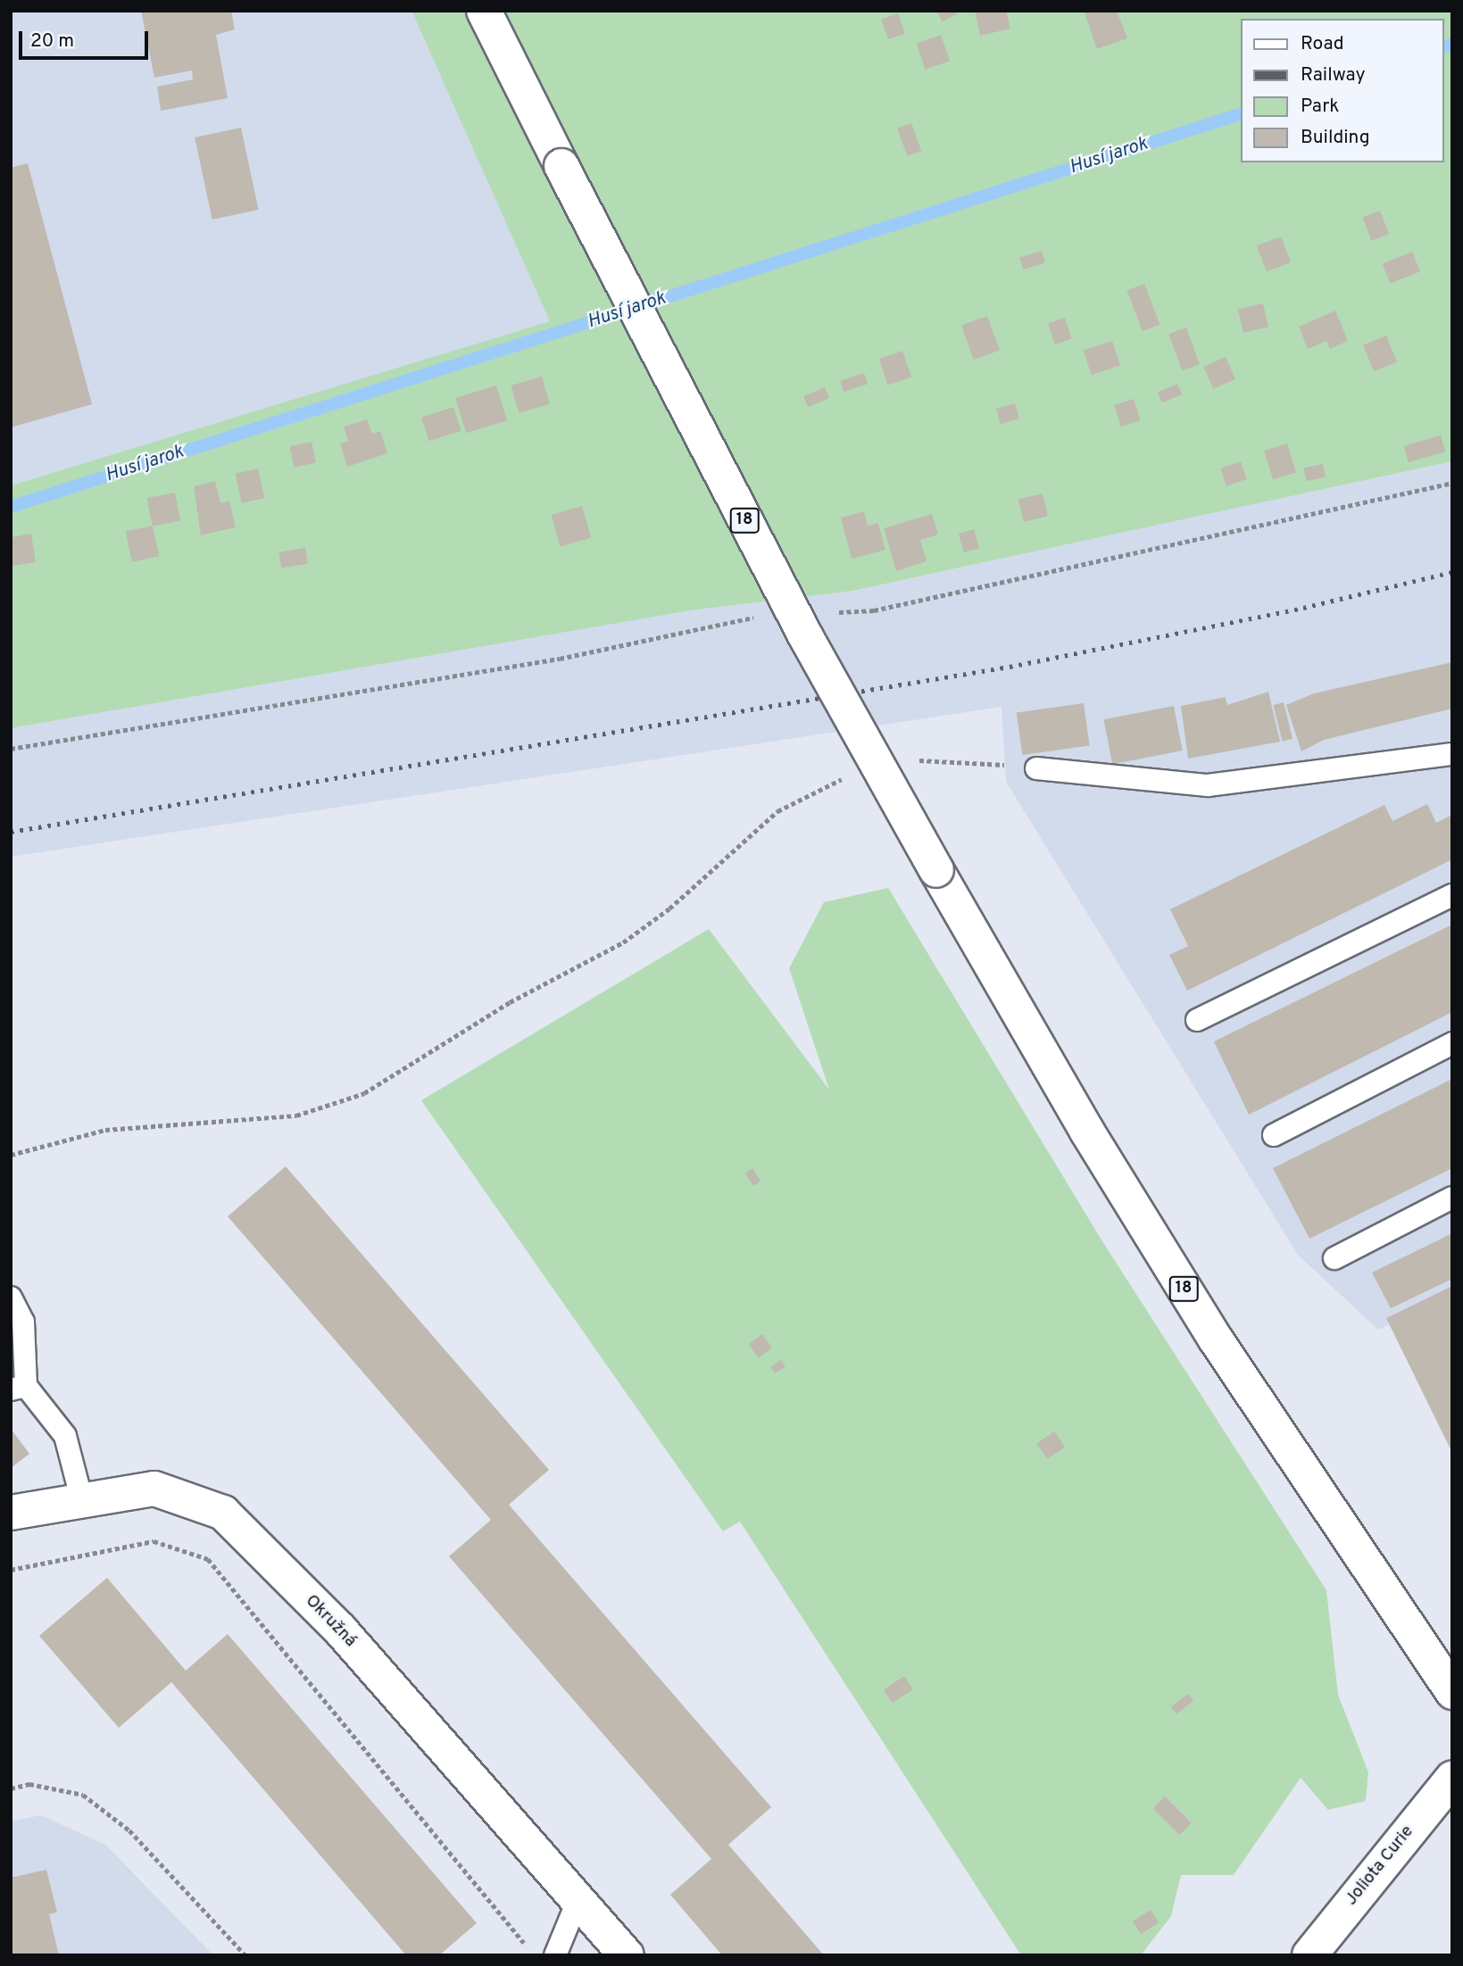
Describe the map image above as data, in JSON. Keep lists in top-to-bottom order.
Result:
{
  "streets": {
    "main road": ["18", "Okružná", "Joliota Curie"]
  },
  "water": ["Husí jarok"],
  "legend": [
    "Road",
    "Railway",
    "Park",
    "Building"
  ],
  "scale_bar": "20 m"
}
